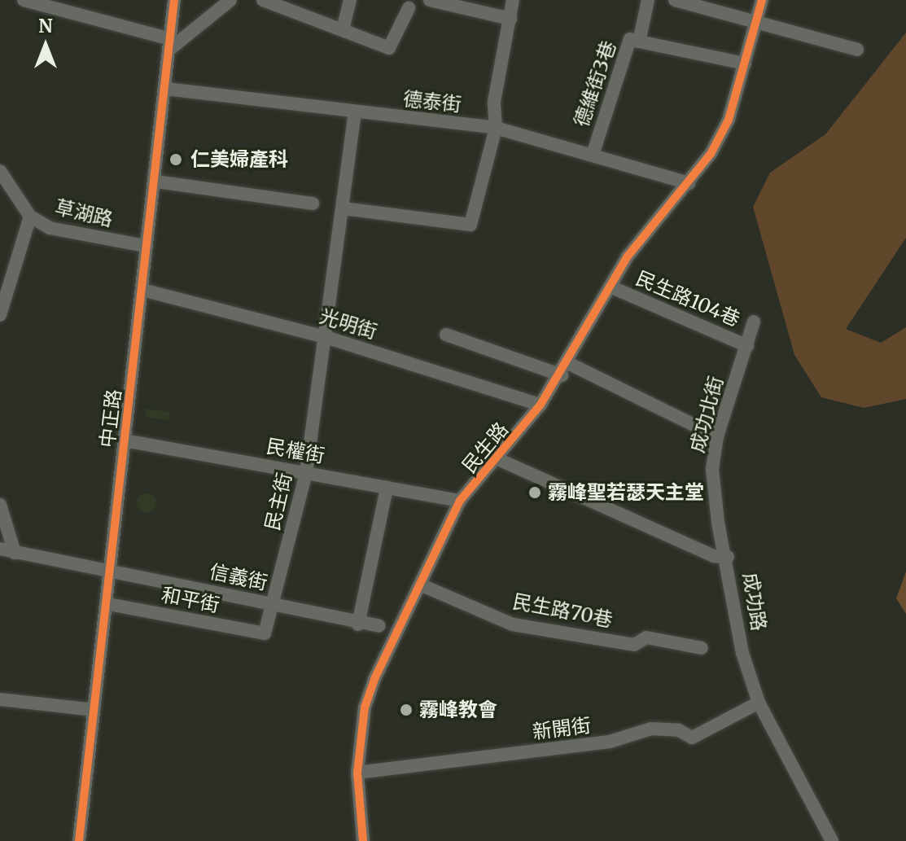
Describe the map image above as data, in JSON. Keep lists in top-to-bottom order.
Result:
{
  "streets": {
    "street": [
      "德維街3巷",
      "德泰街",
      "草湖路",
      "民生路104巷",
      "光明街",
      "成功北街",
      "中正路",
      "民生路",
      "民權街",
      "民主街",
      "信義街",
      "和平街",
      "成功路",
      "民生路70巷",
      "新開街"
    ]
  },
  "crossings": [
    ["德維街3巷", "德泰街"],
    ["德泰街", "中正路"],
    ["德泰街", "民生路"],
    ["德泰街", "民主街"],
    ["草湖路", "中正路"],
    ["民生路104巷", "成功北街"],
    ["民生路104巷", "民生路"],
    ["光明街", "中正路"],
    ["光明街", "民生路"],
    ["光明街", "民主街"],
    ["成功北街", "成功路"],
    ["中正路", "民權街"],
    ["中正路", "信義街"],
    ["中正路", "和平街"],
    ["民生路", "民權街"],
    ["民生路", "成功路"],
    ["民生路", "民生路70巷"],
    ["民生路", "新開街"],
    ["民權街", "民主街"],
    ["民主街", "信義街"],
    ["民主街", "和平街"],
    ["成功路", "新開街"]
  ],
  "places": ["仁美婦產科", "霧峰聖若瑟天主堂", "霧峰教會"],
  "north": "top"
}
